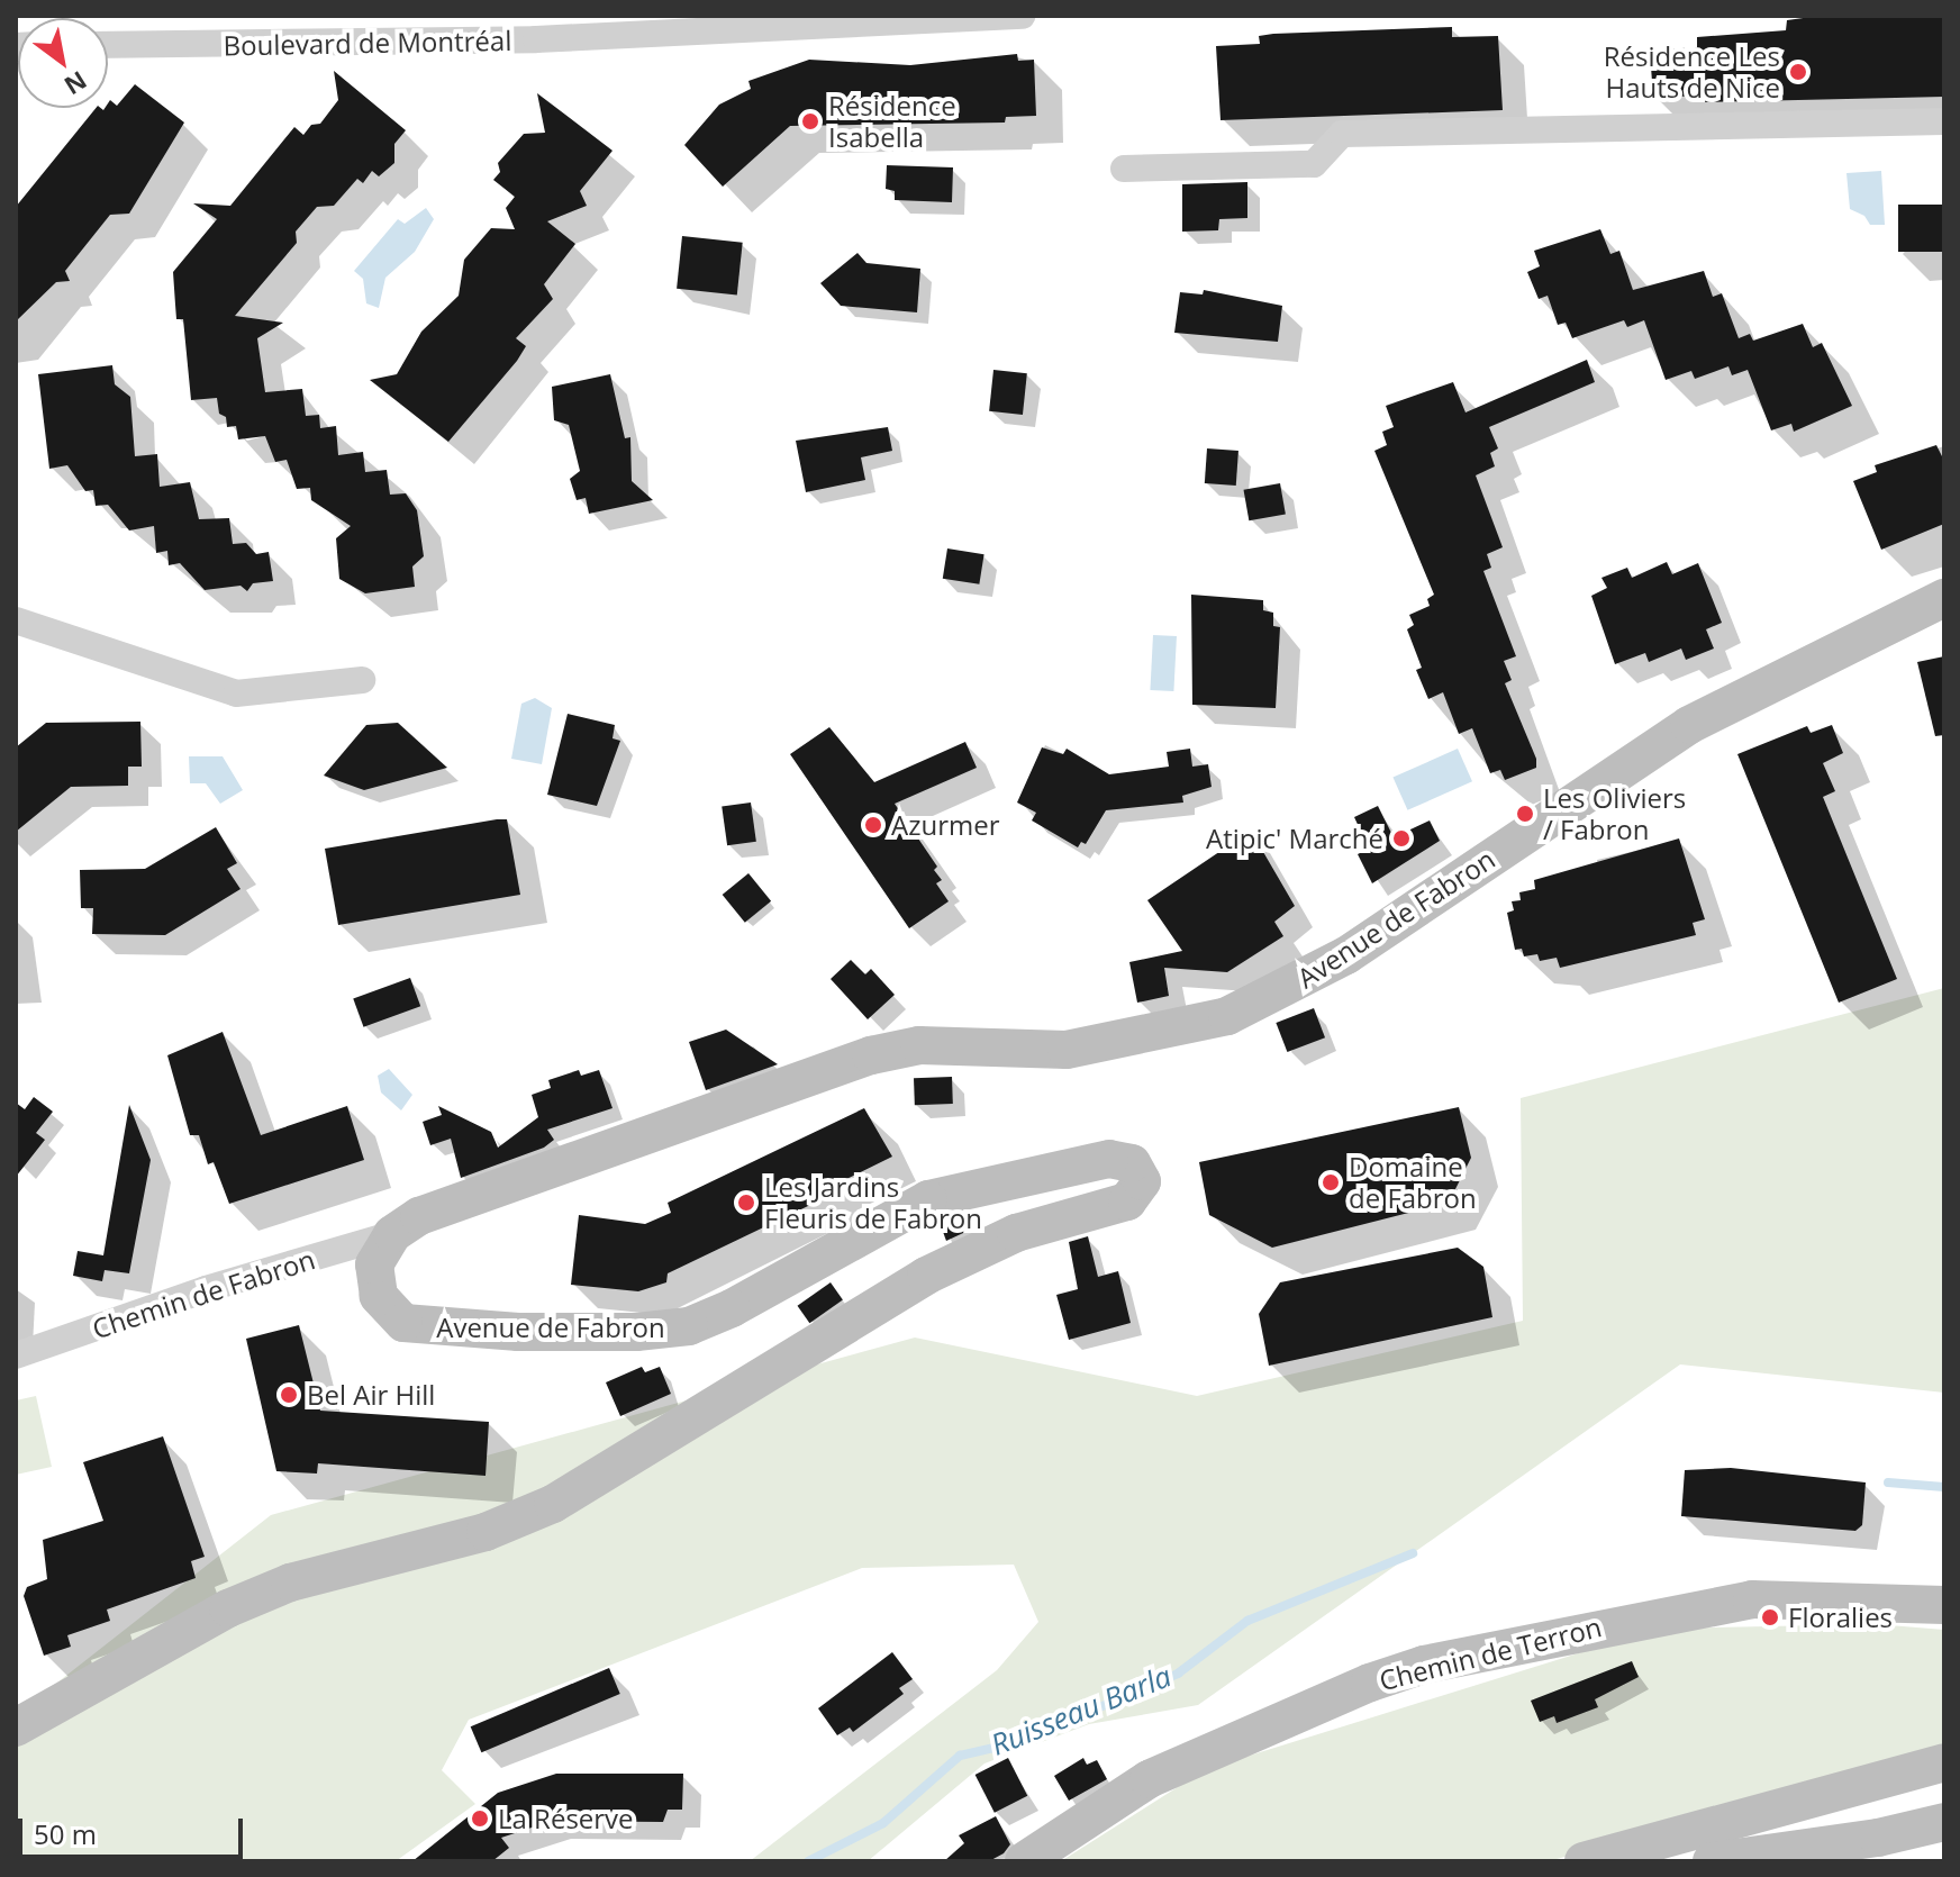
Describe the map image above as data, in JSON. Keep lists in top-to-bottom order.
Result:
{
  "streets": {
    "street": [
      "Boulevard de Montréal",
      "Avenue de Fabron",
      "Chemin de Fabron",
      "Chemin de Terron"
    ]
  },
  "crossings": [
    ["Avenue de Fabron", "Chemin de Fabron"]
  ],
  "water": ["Ruisseau Barla"],
  "places": [
    "Résidence Les Hauts de Nice",
    "Résidence Isabella",
    "Les Oliviers / Fabron",
    "Azurmer",
    "Atipic' Marché",
    "Domaine de Fabron",
    "Les Jardins Fleuris de Fabron",
    "Bel Air Hill",
    "Floralies",
    "La Réserve"
  ],
  "scale_bar": "50 m",
  "north": "bottom right"
}
